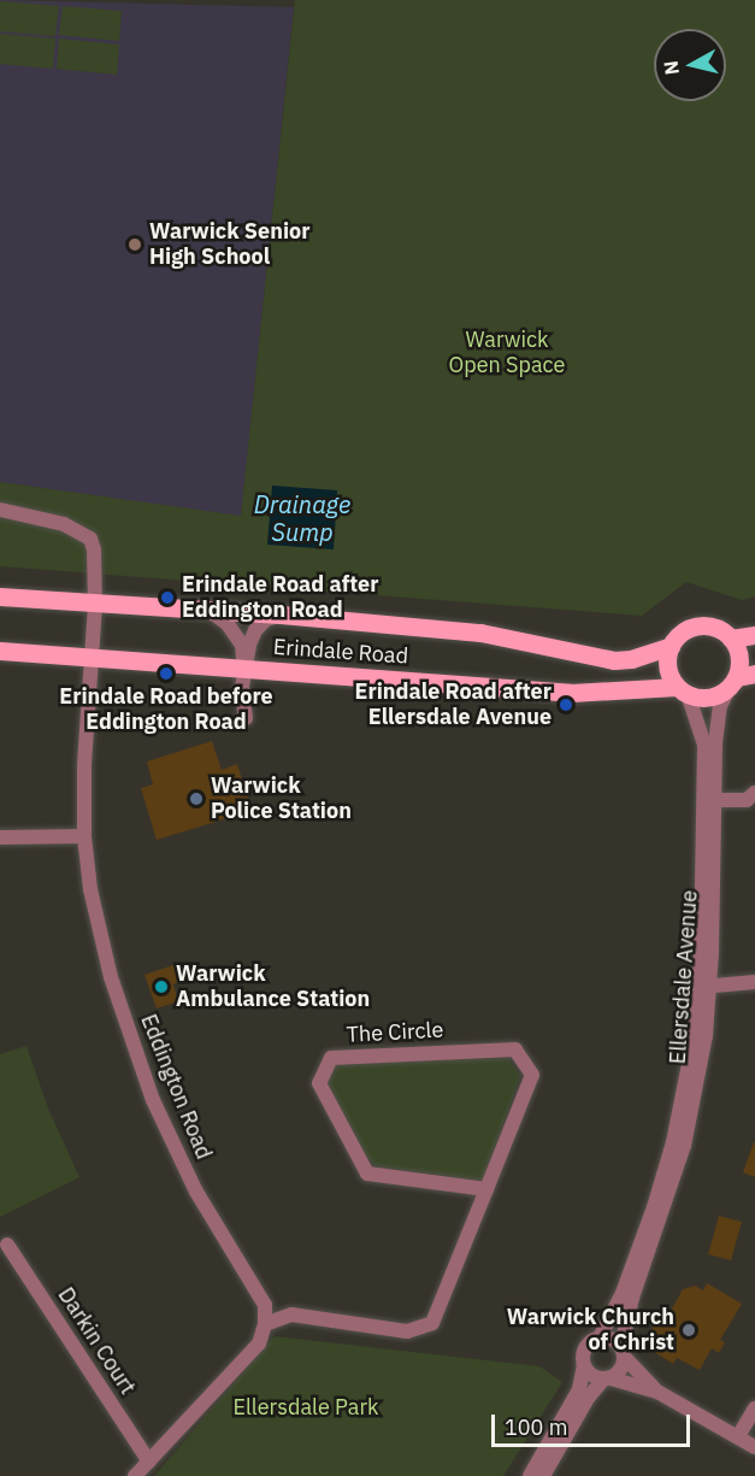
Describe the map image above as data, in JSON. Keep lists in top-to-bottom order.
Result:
{
  "streets": {
    "main road": ["Erindale Road"],
    "street": [
      "Ellersdale Avenue",
      "The Circle",
      "Eddington Road",
      "Darkin Court"
    ]
  },
  "crossings": [
    ["Erindale Road", "Ellersdale Avenue"],
    ["Erindale Road", "Eddington Road"],
    ["The Circle", "Eddington Road"]
  ],
  "water": ["Drainage Sump"],
  "parks": ["Warwick Open Space", "Ellersdale Park"],
  "places": [
    "Warwick Senior High School",
    "Erindale Road after Eddington Road",
    "Erindale Road before Eddington Road",
    "Erindale Road after Ellersdale Avenue",
    "Warwick Police Station",
    "Warwick Ambulance Station",
    "Warwick Church of Christ"
  ],
  "scale_bar": "100 m",
  "north": "left"
}
